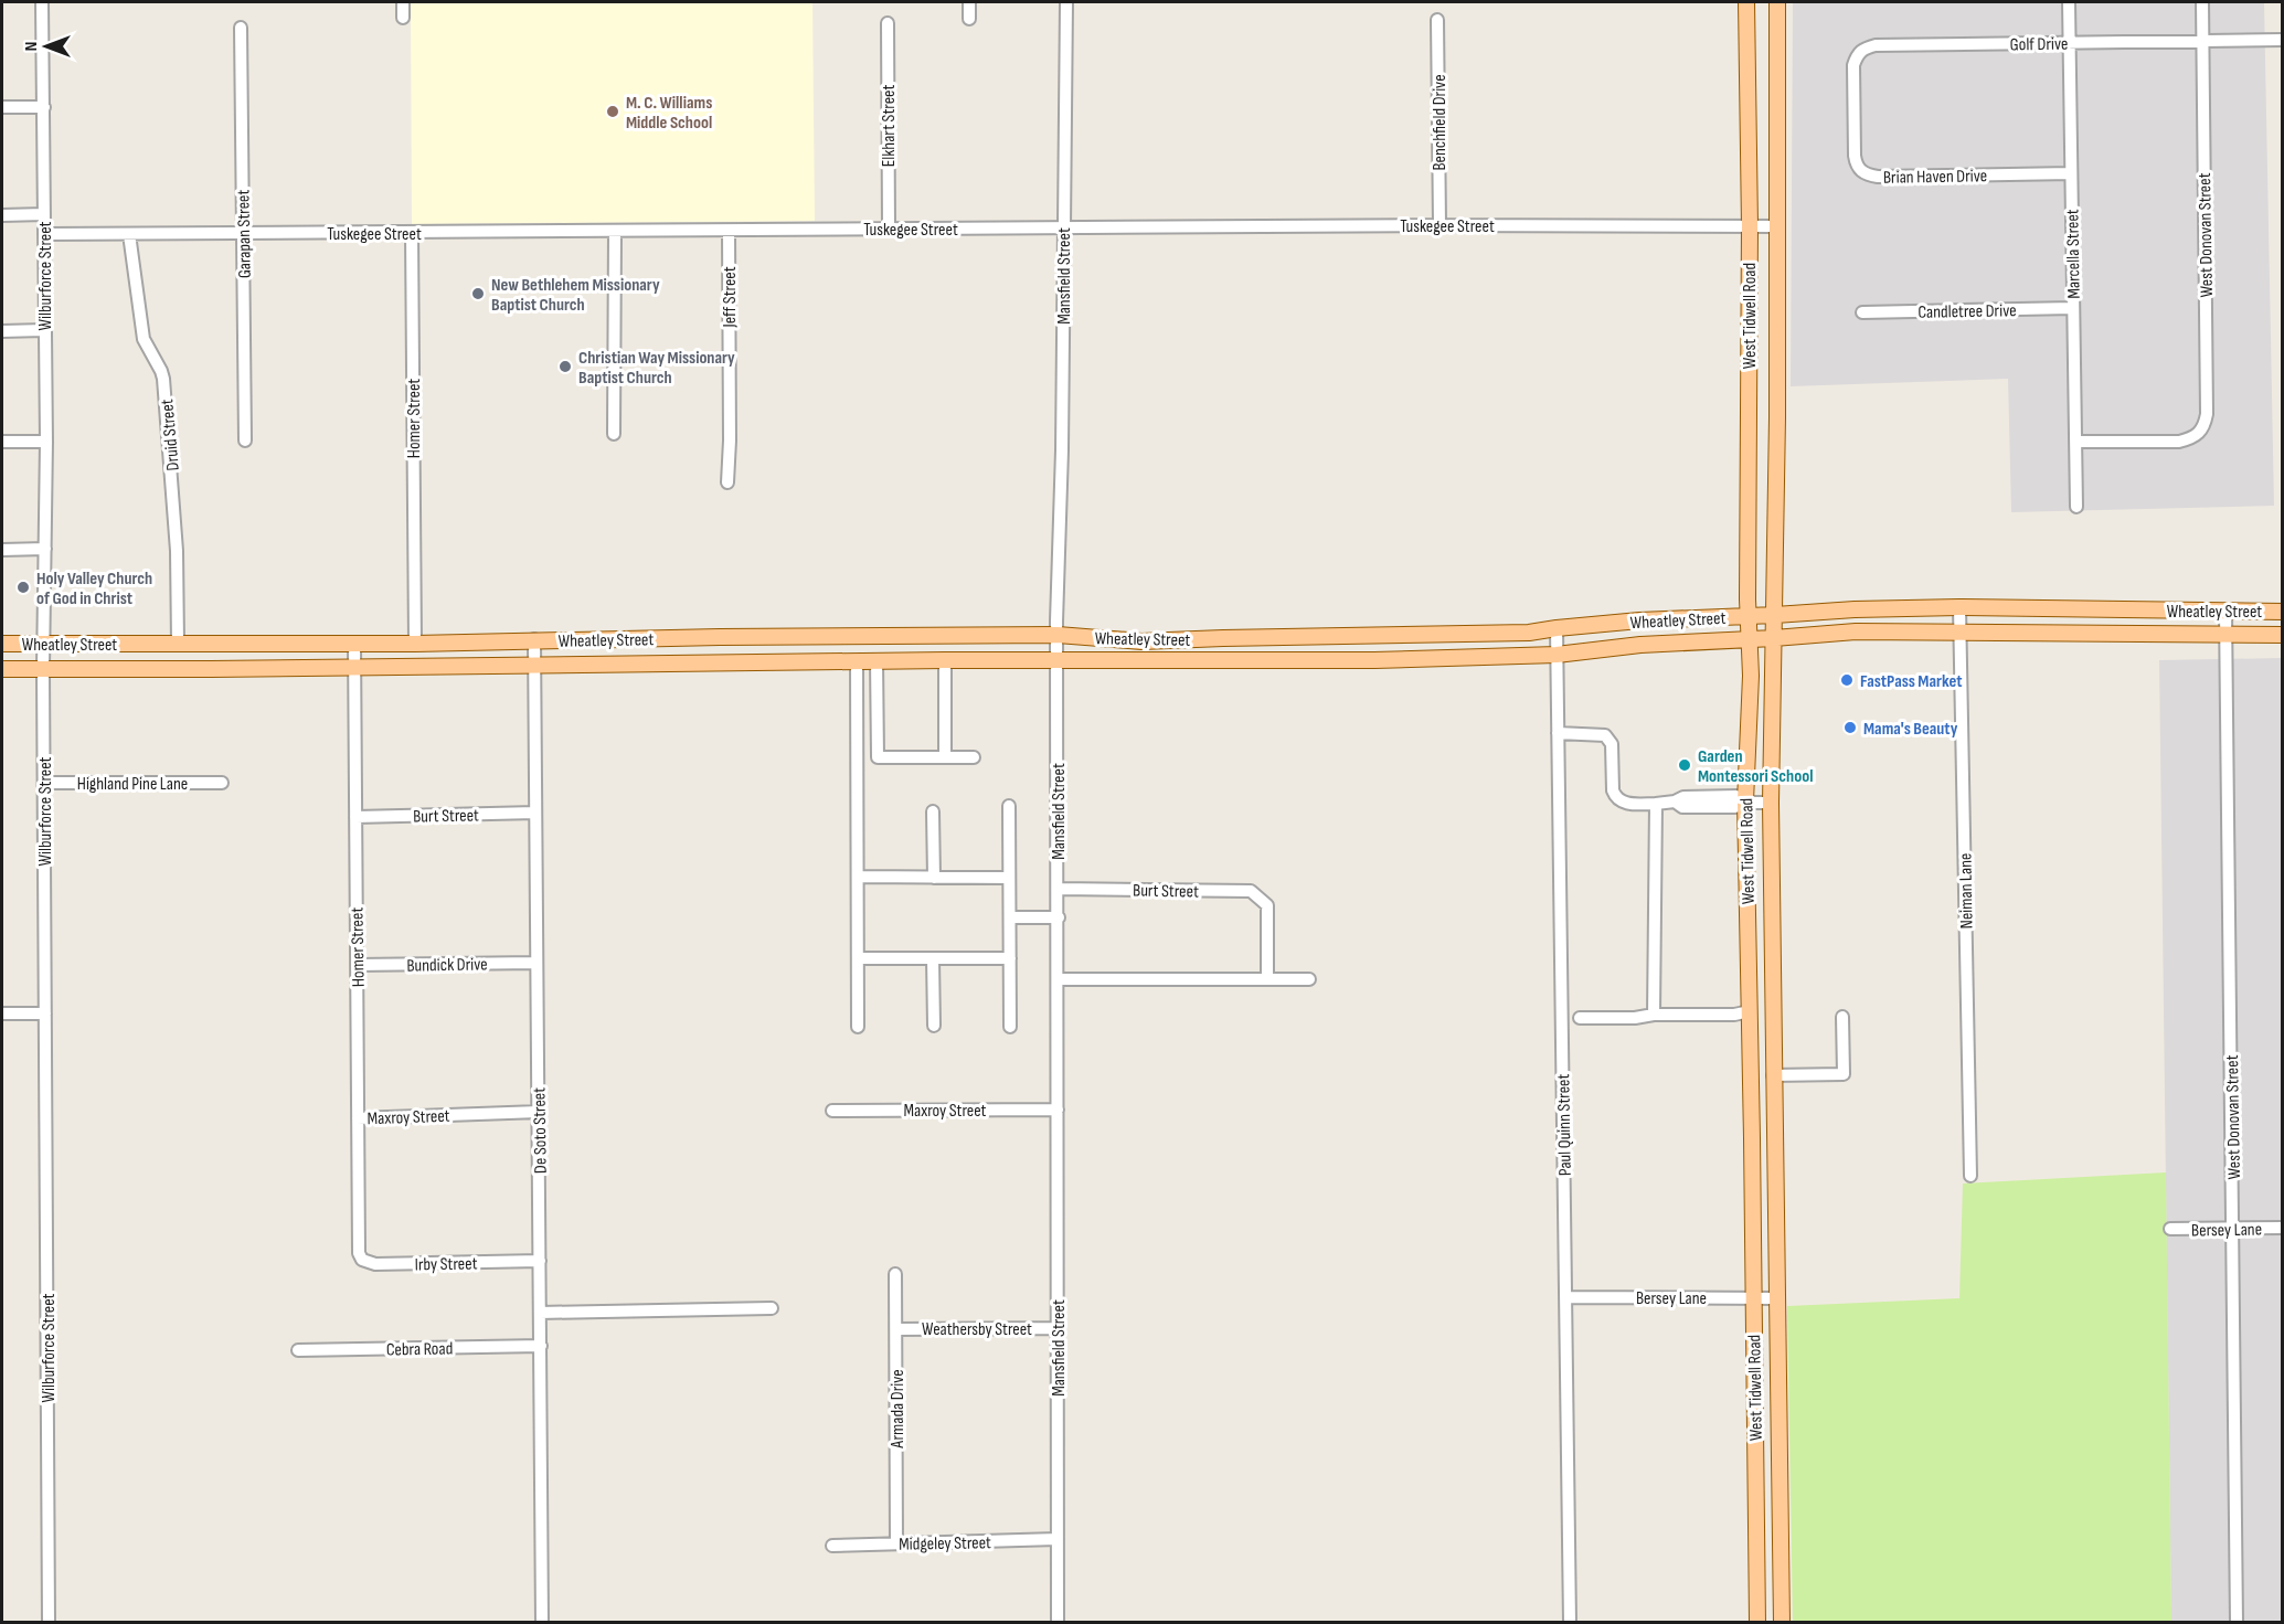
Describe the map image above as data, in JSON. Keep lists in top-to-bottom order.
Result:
{
  "streets": {
    "main road": ["West Tidwell Road", "Wheatley Street"],
    "street": [
      "Golf Drive",
      "Benchfield Drive",
      "Elkhart Street",
      "Brian Haven Drive",
      "Tuskegee Street",
      "Garapan Street",
      "West Donovan Street",
      "Marcella Street",
      "Wilburforce Street",
      "Mansfield Street",
      "Jeff Street",
      "Candletree Drive",
      "Homer Street",
      "Druid Street",
      "Highland Pine Lane",
      "Burt Street",
      "Neiman Lane",
      "Bundick Drive",
      "Maxroy Street",
      "Paul Quinn Street",
      "De Soto Street",
      "Bersey Lane",
      "Irby Street",
      "Weathersby Street",
      "Cebra Road",
      "Armada Drive",
      "Midgeley Street"
    ]
  },
  "crossings": [
    ["Golf Drive", "Brian Haven Drive"],
    ["Golf Drive", "West Donovan Street"],
    ["Golf Drive", "Marcella Street"],
    ["Benchfield Drive", "Tuskegee Street"],
    ["Elkhart Street", "Tuskegee Street"],
    ["Brian Haven Drive", "Marcella Street"],
    ["Tuskegee Street", "Garapan Street"],
    ["Tuskegee Street", "Wilburforce Street"],
    ["Tuskegee Street", "Mansfield Street"],
    ["Tuskegee Street", "Jeff Street"],
    ["Tuskegee Street", "West Tidwell Road"],
    ["Tuskegee Street", "Homer Street"],
    ["Tuskegee Street", "Druid Street"],
    ["West Donovan Street", "Marcella Street"],
    ["West Donovan Street", "Wheatley Street"],
    ["West Donovan Street", "Bersey Lane"],
    ["Marcella Street", "Candletree Drive"],
    ["Wilburforce Street", "Wheatley Street"],
    ["Wilburforce Street", "Highland Pine Lane"],
    ["Mansfield Street", "Wheatley Street"],
    ["Mansfield Street", "Burt Street"],
    ["Mansfield Street", "Maxroy Street"],
    ["Mansfield Street", "Weathersby Street"],
    ["Mansfield Street", "Midgeley Street"],
    ["West Tidwell Road", "Wheatley Street"],
    ["West Tidwell Road", "Bersey Lane"],
    ["Homer Street", "Wheatley Street"],
    ["Homer Street", "Burt Street"],
    ["Homer Street", "Bundick Drive"],
    ["Homer Street", "Maxroy Street"],
    ["Homer Street", "Irby Street"],
    ["Druid Street", "Wheatley Street"],
    ["Wheatley Street", "Neiman Lane"],
    ["Wheatley Street", "Paul Quinn Street"],
    ["Wheatley Street", "De Soto Street"],
    ["Burt Street", "De Soto Street"],
    ["Bundick Drive", "De Soto Street"],
    ["Maxroy Street", "De Soto Street"],
    ["Paul Quinn Street", "Bersey Lane"],
    ["De Soto Street", "Irby Street"],
    ["De Soto Street", "Cebra Road"],
    ["Weathersby Street", "Armada Drive"],
    ["Armada Drive", "Midgeley Street"]
  ],
  "places": [
    "M. C. Williams Middle School",
    "New Bethlehem Missionary Baptist Church",
    "Christian Way Missionary Baptist Church",
    "Holy Valley Church of God in Christ",
    "FastPass Market",
    "Mama's Beauty",
    "Garden Montessori School"
  ],
  "north": "left"
}
